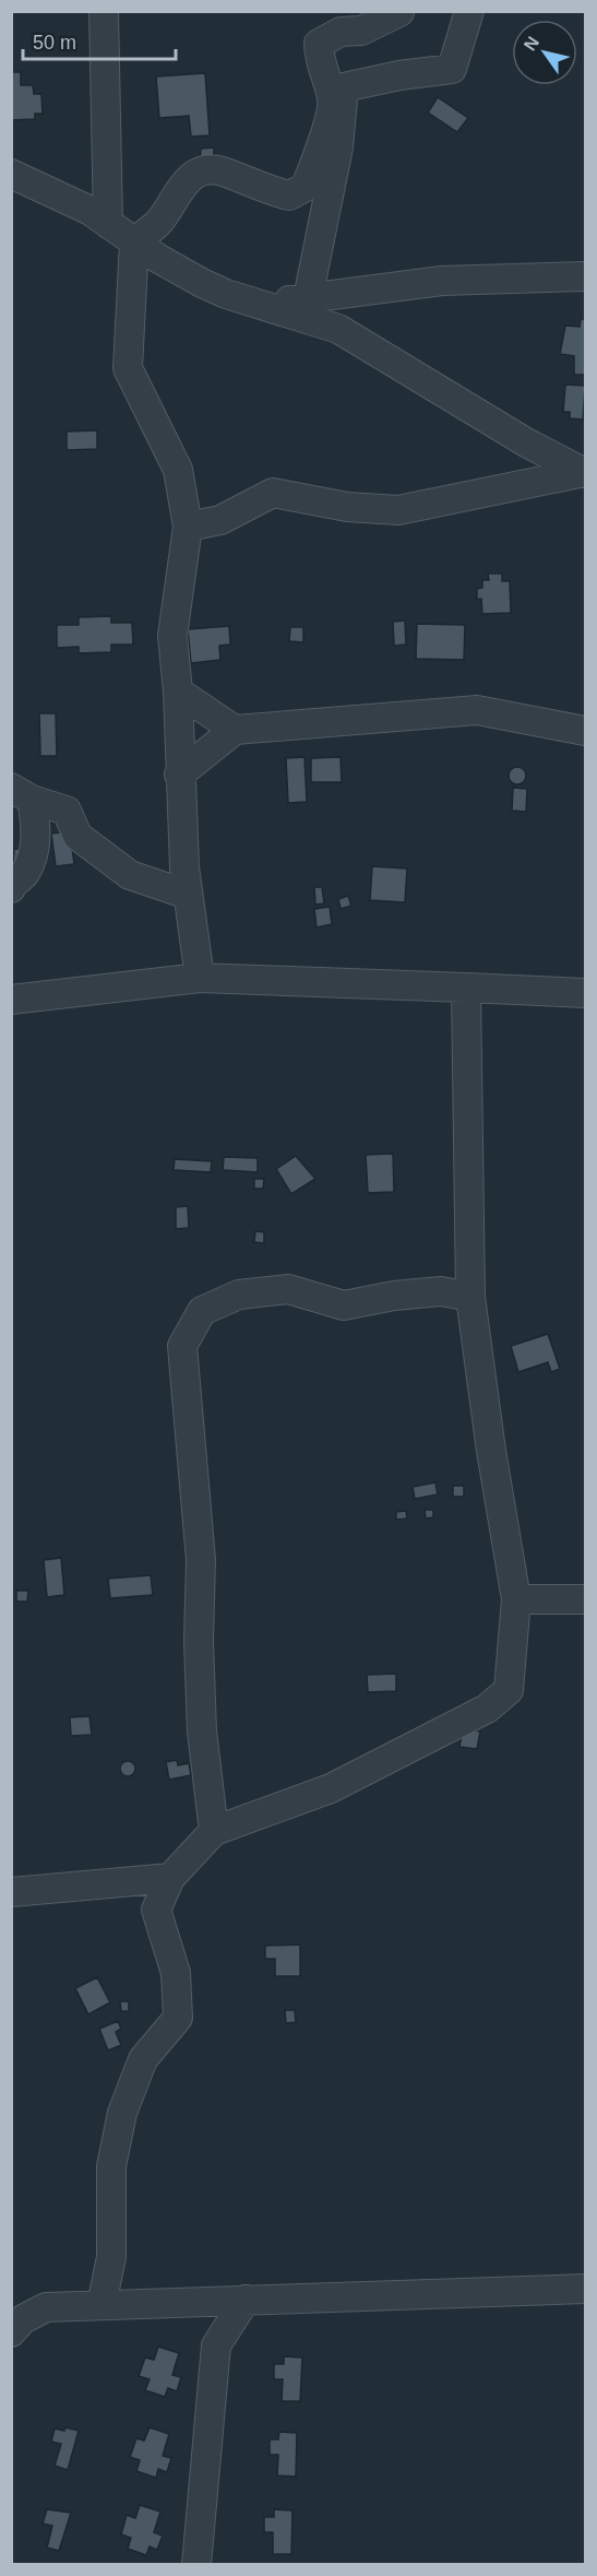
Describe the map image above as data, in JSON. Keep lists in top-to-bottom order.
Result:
{
  "scale_bar": "50 m",
  "north": "top left"
}
